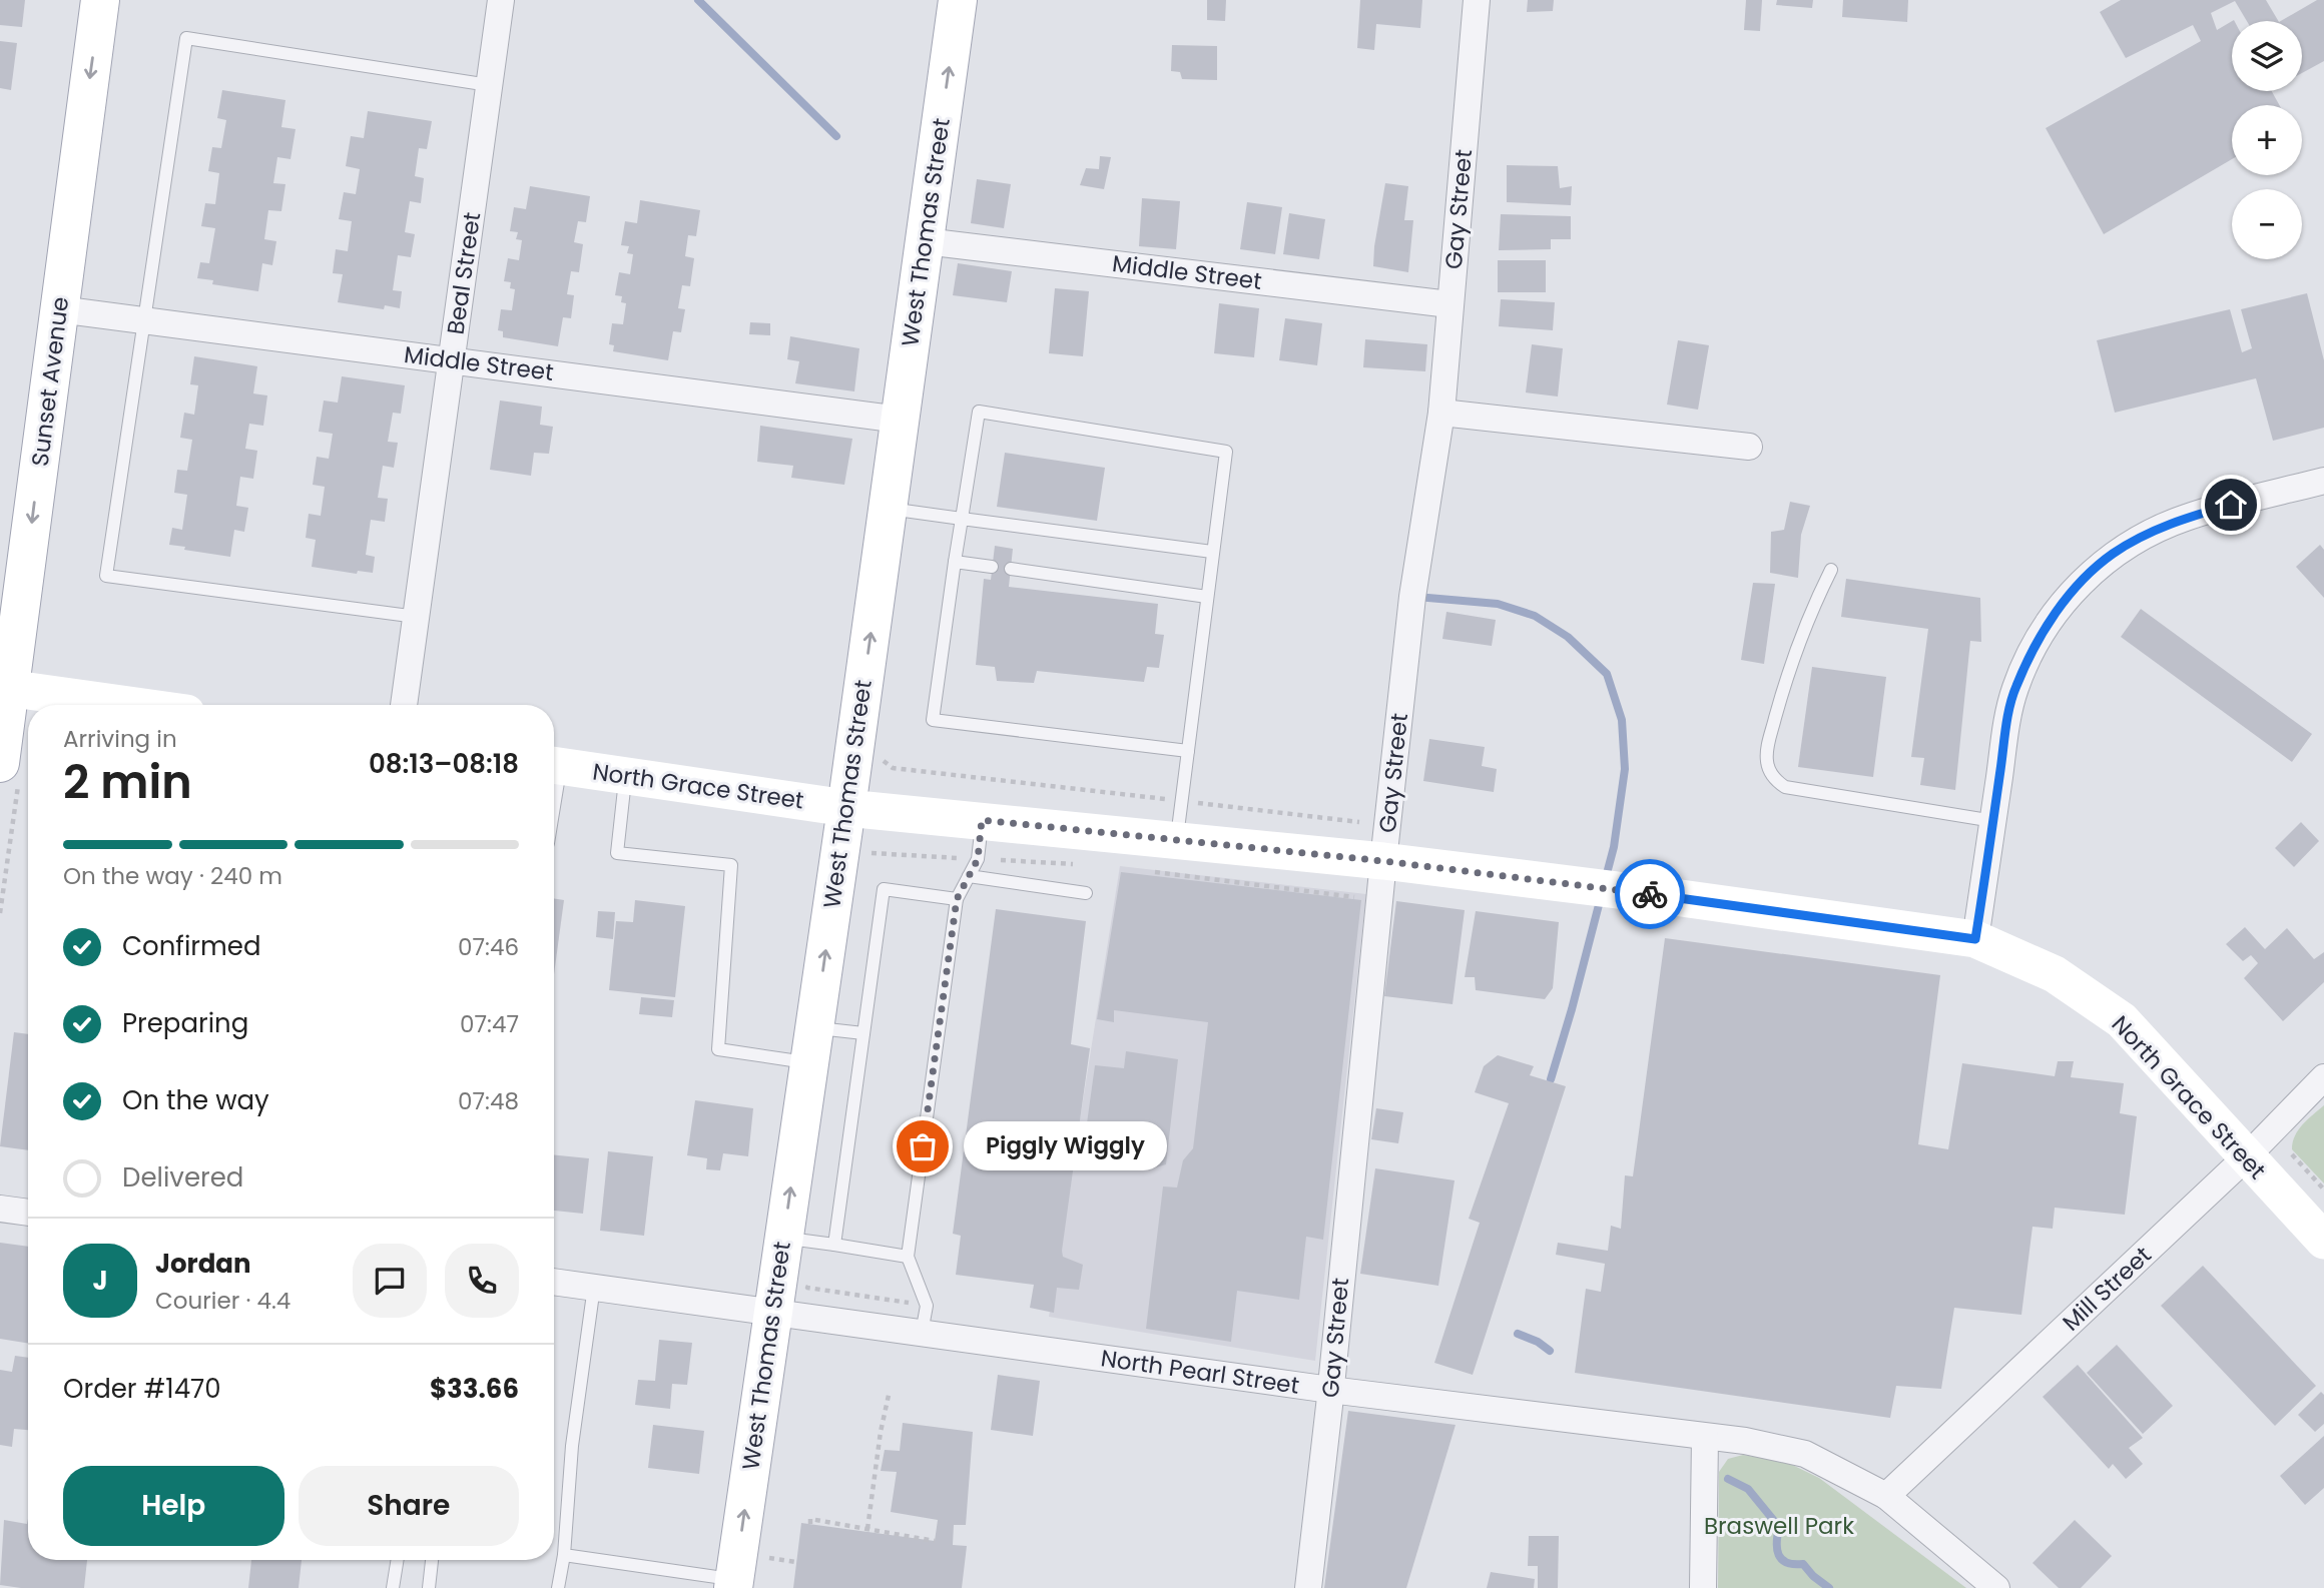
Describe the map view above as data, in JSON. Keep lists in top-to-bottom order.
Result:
{
  "streets": {
    "main road": ["West Thomas Street", "Sunset Avenue", "North Grace Street"],
    "street": [
      "Gay Street",
      "Middle Street",
      "Beal Street",
      "Mill Street",
      "North Pearl Street"
    ]
  },
  "crossings": [
    ["Gay Street", "Middle Street"],
    ["Gay Street", "North Grace Street"],
    ["Gay Street", "North Pearl Street"],
    ["West Thomas Street", "Middle Street"],
    ["West Thomas Street", "North Grace Street"],
    ["West Thomas Street", "North Pearl Street"],
    ["Middle Street", "Beal Street"],
    ["Middle Street", "Sunset Avenue"],
    ["North Grace Street", "Mill Street"],
    ["Mill Street", "North Pearl Street"]
  ],
  "one_way": ["West Thomas Street", "Sunset Avenue"],
  "parks": ["Braswell Park"],
  "places": ["Piggly Wiggly"],
  "page": {
    "map_buttons": ["+", "−"],
    "heading": ["2 min", "Arriving in", "08:13–08:18"],
    "panel": [
      "Jordan",
      "Courier · 4.4",
      "Order #1470",
      "$33.66"
    ],
    "bar": "On the way · 240 m",
    "list": [
      ["Confirmed", "07:46"],
      ["Preparing", "07:47"],
      ["On the way", "07:48"],
      "Delivered"
    ],
    "bubble": "Piggly Wiggly",
    "round": "J",
    "buttons": ["Help", "Share"]
  }
}
